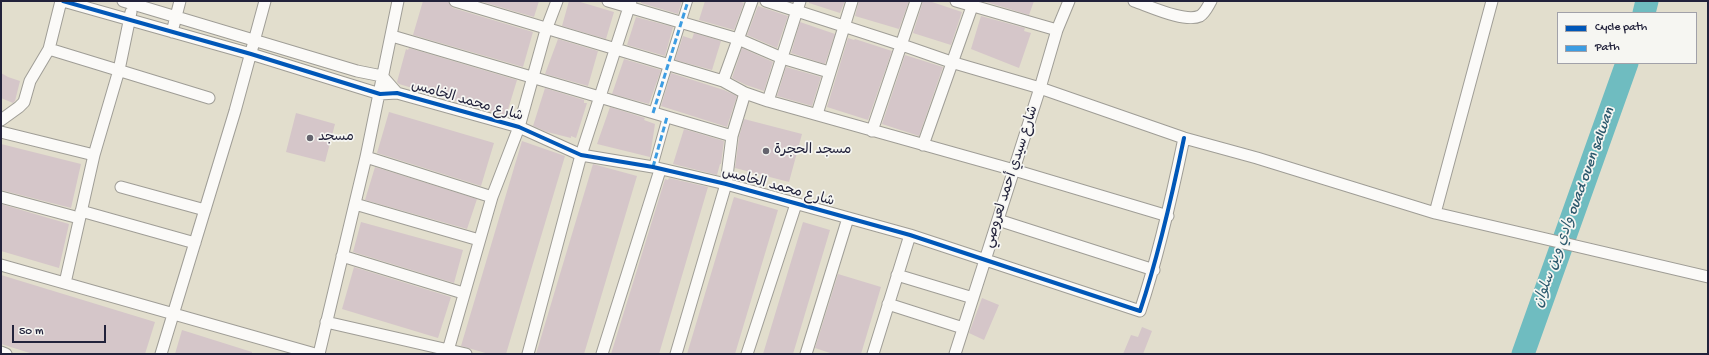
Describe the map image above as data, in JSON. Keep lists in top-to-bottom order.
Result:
{
  "streets": {
    "street": ["شارع محمد الخامس", "شارع سيدي أحمد لعروصي"]
  },
  "crossings": [
    ["شارع محمد الخامس", "شارع سيدي أحمد لعروصي"]
  ],
  "water": ["وادي وين سلوان ouad ouen salwan"],
  "places": ["مسجد", "مسجد الحجرة"],
  "legend": ["Cycle path", "Path"],
  "scale_bar": "50 m"
}
